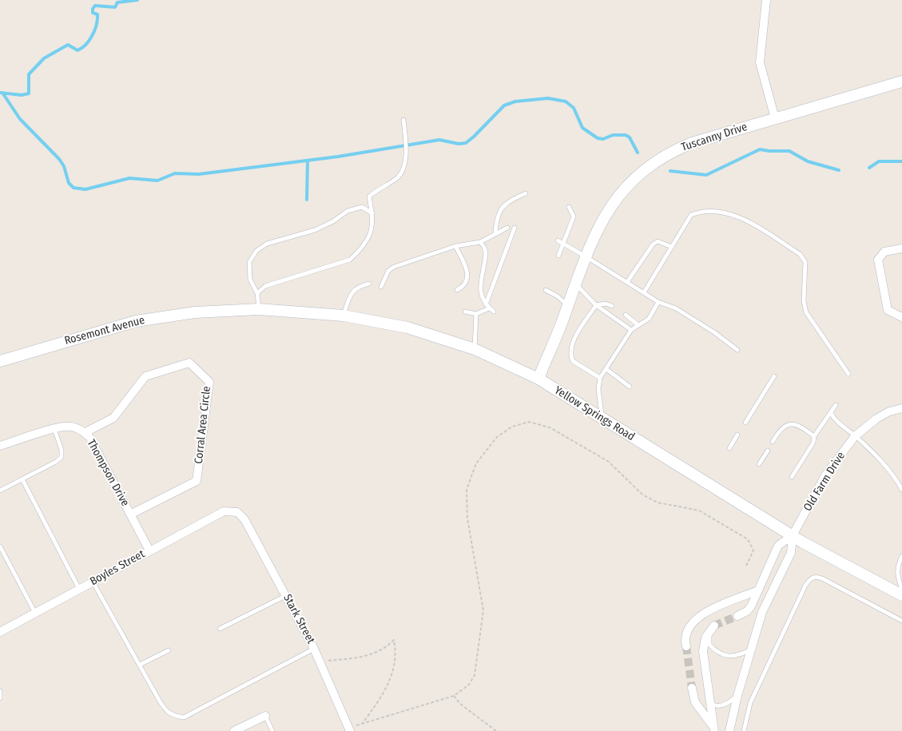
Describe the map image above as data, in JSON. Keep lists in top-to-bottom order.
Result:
{
  "streets": {
    "main road": ["Tuscanny Drive", "Rosemont Avenue", "Yellow Springs Road"],
    "street": [
      "Corral Area Circle",
      "Thompson Drive",
      "Old Farm Drive",
      "Boyles Street",
      "Stark Street"
    ]
  },
  "crossings": [
    ["Tuscanny Drive", "Yellow Springs Road"],
    ["Rosemont Avenue", "Yellow Springs Road"],
    ["Yellow Springs Road", "Old Farm Drive"],
    ["Corral Area Circle", "Thompson Drive"],
    ["Thompson Drive", "Boyles Street"],
    ["Boyles Street", "Stark Street"]
  ]
}
